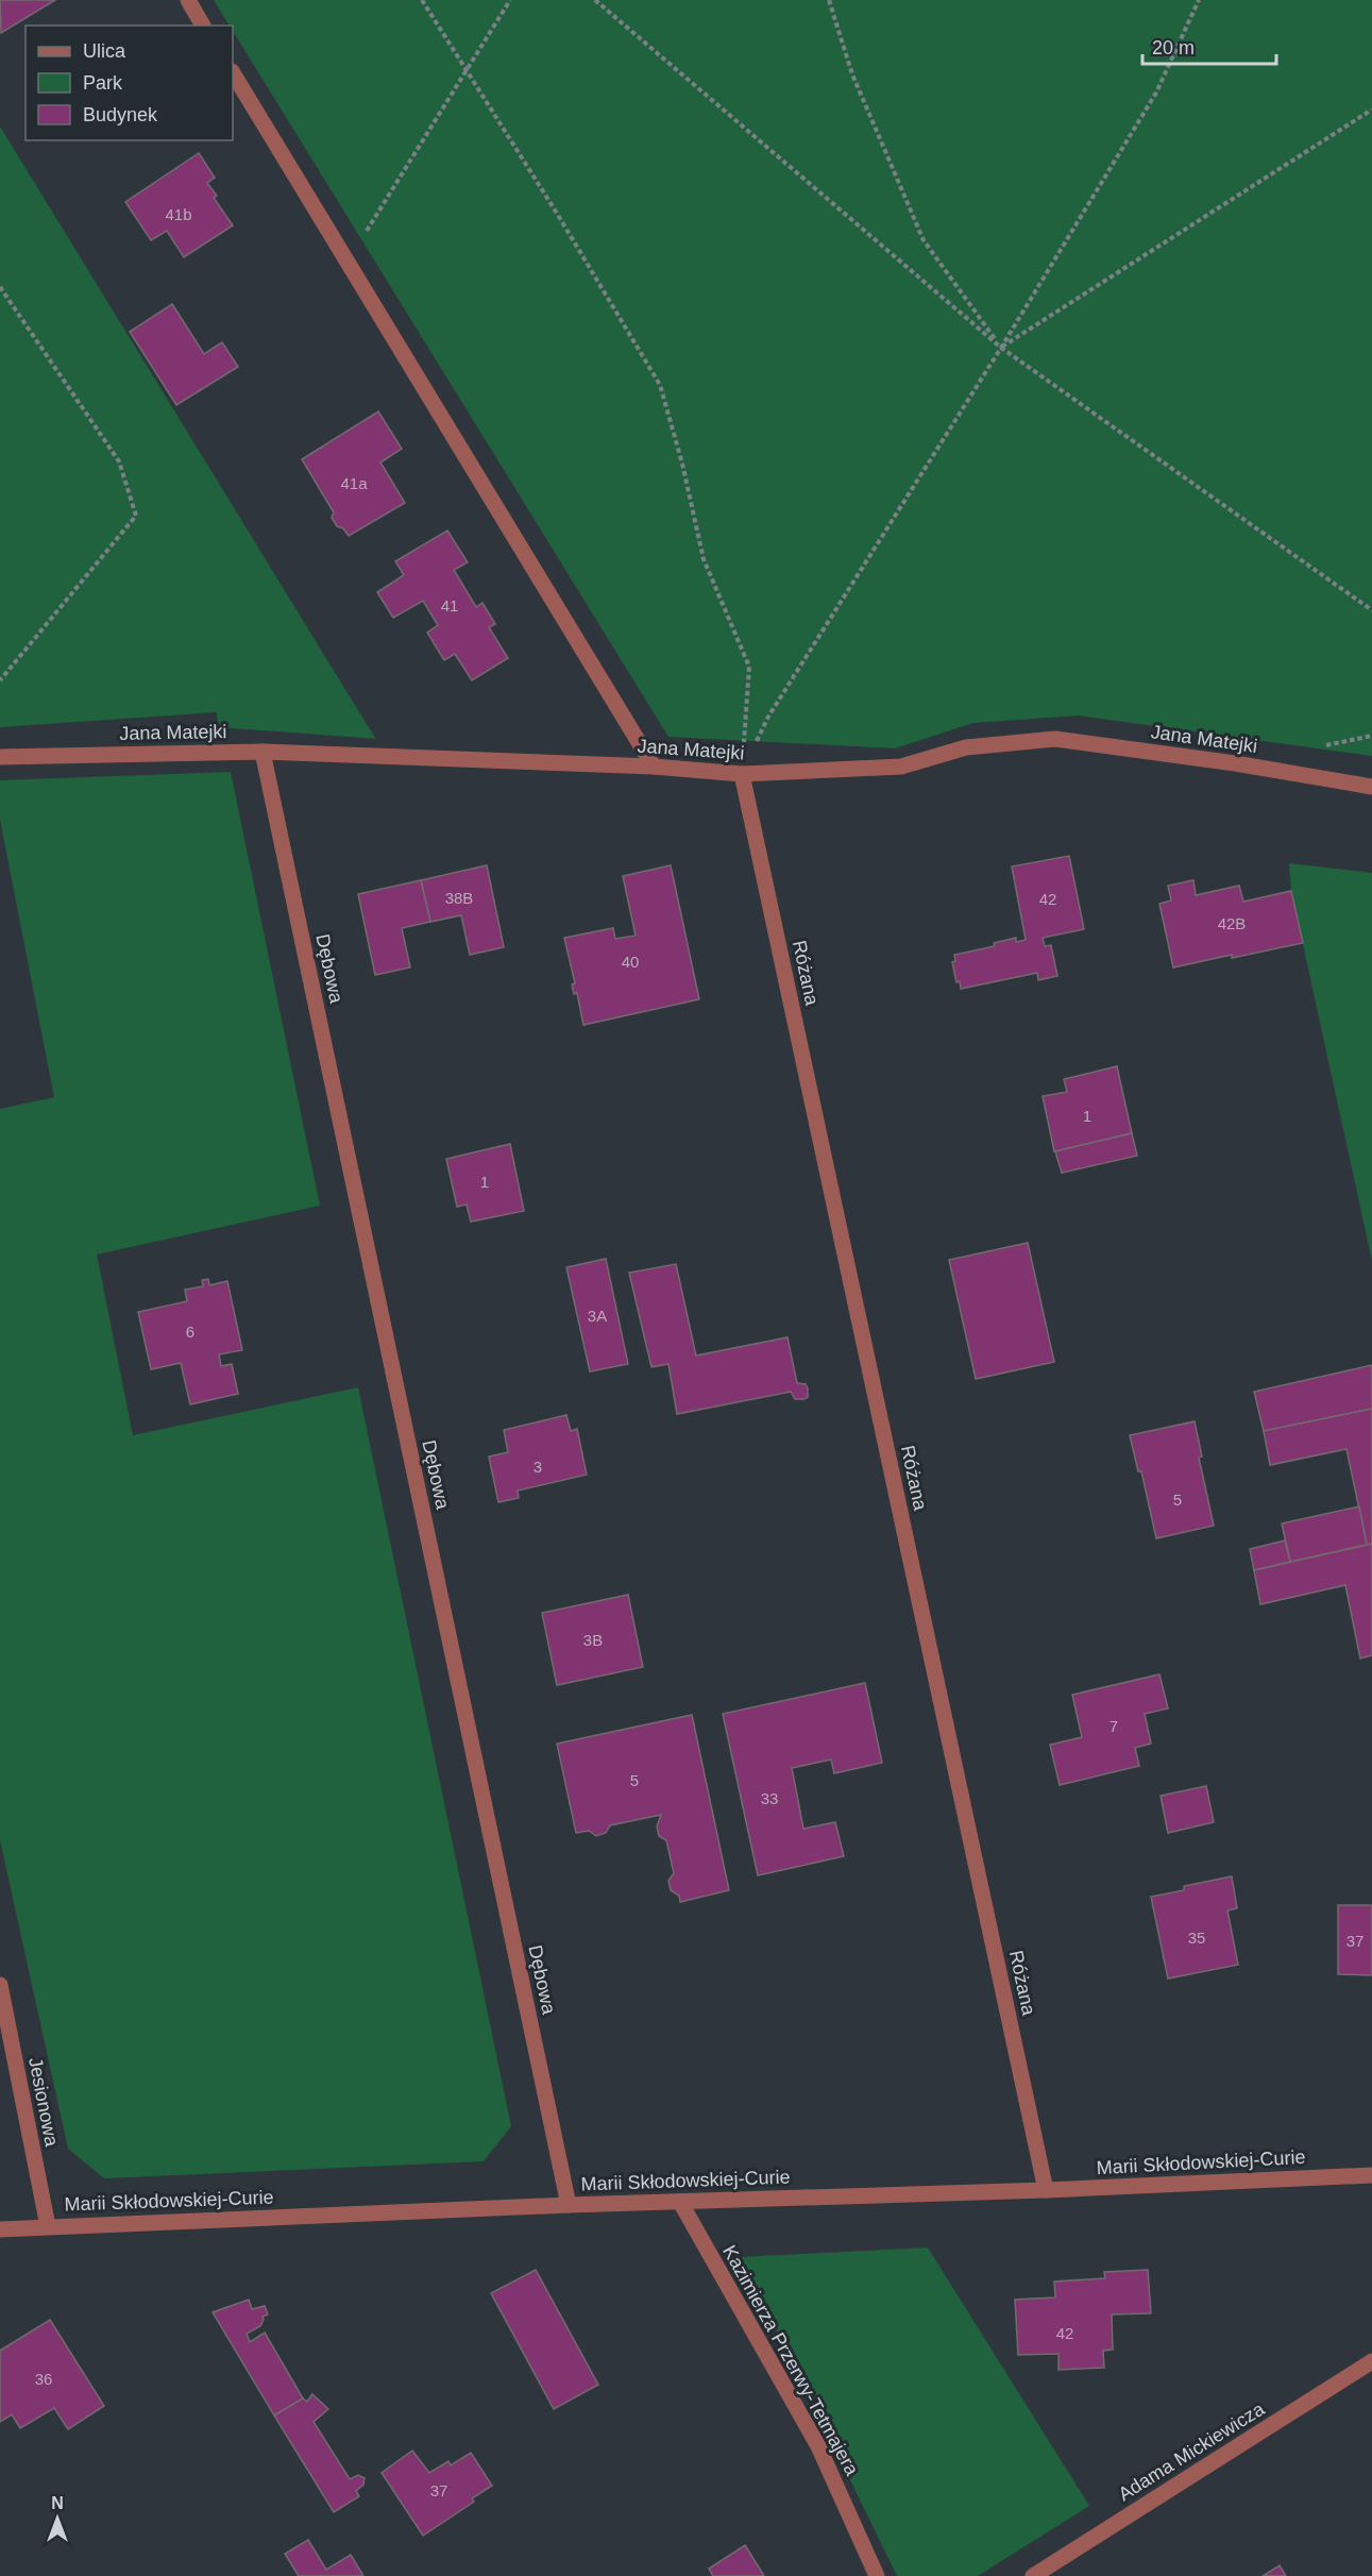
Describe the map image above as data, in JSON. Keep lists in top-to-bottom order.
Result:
{
  "streets": {
    "street": [
      "Jana Matejki",
      "Dębowa",
      "Różana",
      "Jesionowa",
      "Marii Skłodowskiej-Curie",
      "Kazimierza Przerwy-Tetmajera",
      "Adama Mickiewicza"
    ]
  },
  "crossings": [
    ["Jana Matejki", "Dębowa"],
    ["Jana Matejki", "Różana"],
    ["Dębowa", "Marii Skłodowskiej-Curie"],
    ["Różana", "Marii Skłodowskiej-Curie"],
    ["Jesionowa", "Marii Skłodowskiej-Curie"],
    ["Marii Skłodowskiej-Curie", "Kazimierza Przerwy-Tetmajera"]
  ],
  "house_numbers": [
    "41b",
    "41a",
    "41",
    "38B",
    "42",
    "42B",
    "40",
    "1",
    "1",
    "3A",
    "6",
    "3",
    "5",
    "3B",
    "7",
    "5",
    "33",
    "35",
    "37",
    "42",
    "36",
    "37"
  ],
  "legend": ["Ulica", "Park", "Budynek"],
  "scale_bar": "20 m",
  "north": "top"
}
